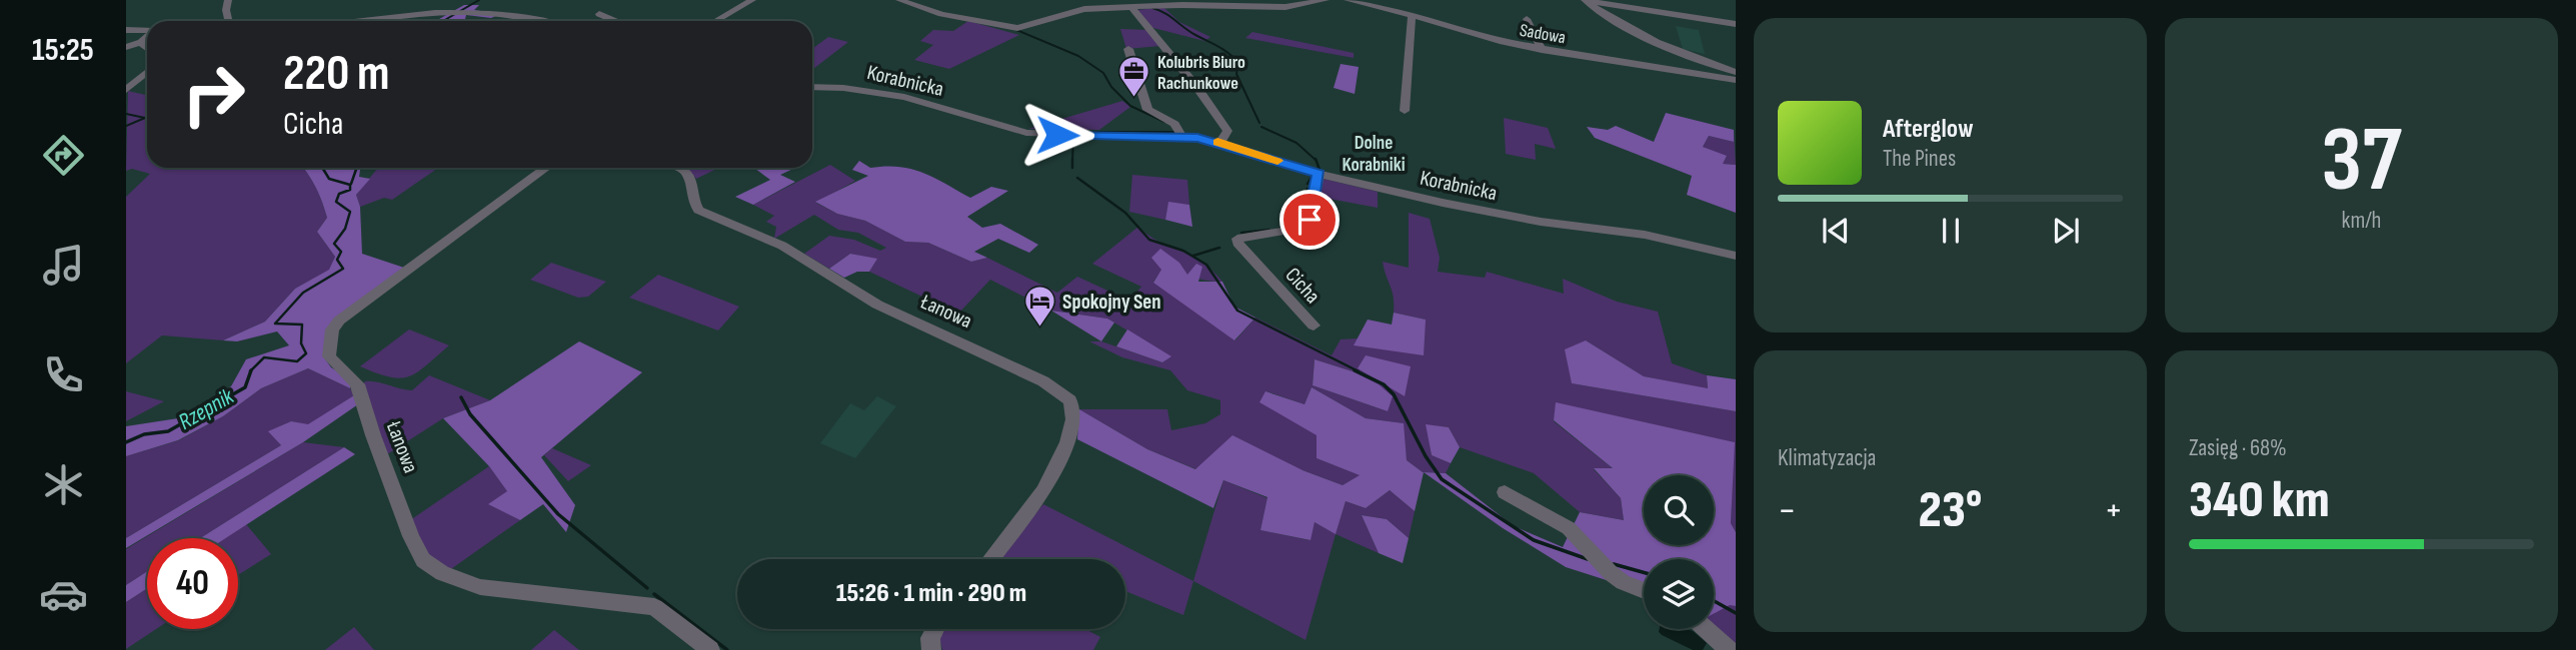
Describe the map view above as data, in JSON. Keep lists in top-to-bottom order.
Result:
{
  "streets": {
    "street": [
      "Sadowa",
      "Korabnicka",
      "Cicha",
      "Łanowa"
    ]
  },
  "crossings": [
    ["Korabnicka", "Cicha"]
  ],
  "districts": ["Dolne Korabniki"],
  "water": ["Rzepnik"],
  "places": {
    "office": ["Kolubris Biuro Rachunkowe"],
    "hotel": ["Spokojny Sen"]
  },
  "page": {
    "tabs": "15:25",
    "tile": [
      ["37", "km/h"],
      "Klimatyzacja",
      ["Zasięg · 68%", "340 km"]
    ],
    "turn": ["220 m", "Cicha"],
    "song": ["Afterglow", "The Pines"],
    "heat": ["−", "23°", "+"],
    "limit": "40",
    "trip": "15:26 · 1 min · 290 m"
  }
}
